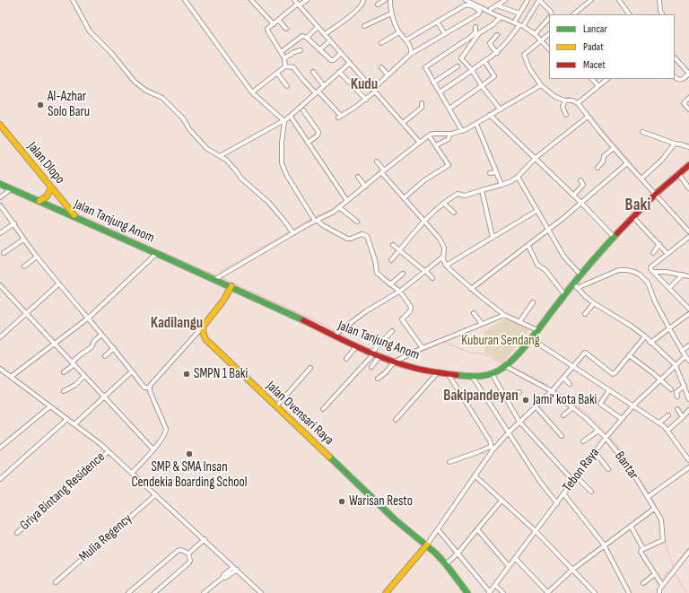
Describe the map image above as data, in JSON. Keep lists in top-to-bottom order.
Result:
{
  "streets": {
    "main road": ["Jalan Dlopo", "Jalan Tanjung Anom", "Jalan Ovensari Raya"],
    "street": [
      "Bantar",
      "Tebon Raya",
      "Griya Bintang Residence",
      "Mulia Regency"
    ]
  },
  "crossings": [
    ["Jalan Dlopo", "Jalan Tanjung Anom"],
    ["Jalan Tanjung Anom", "Bantar"],
    ["Bantar", "Tebon Raya"]
  ],
  "districts": [
    "Kudu",
    "Baki",
    "Kadilangu",
    "Bakipandeyan"
  ],
  "parks": ["Kuburan Sendang"],
  "places": [
    "Al-Azhar Solo Baru",
    "SMPN 1 Baki",
    "Jami' kota Baki",
    "SMP & SMA Insan Cendekia Boarding School",
    "Warisan Resto"
  ],
  "legend": ["Lancar", "Padat", "Macet"]
}
